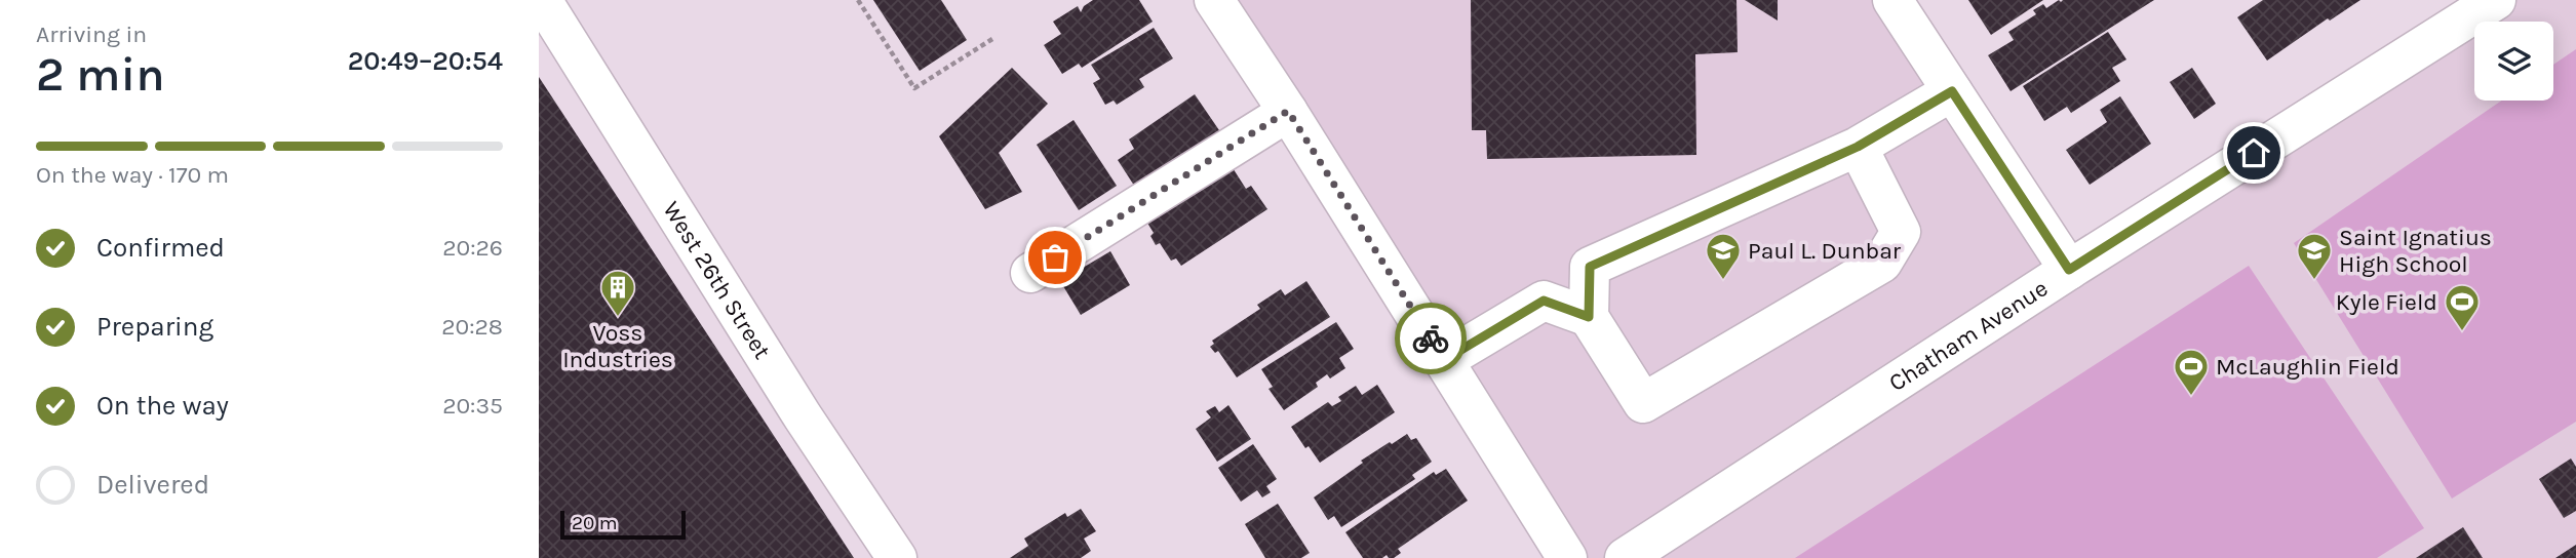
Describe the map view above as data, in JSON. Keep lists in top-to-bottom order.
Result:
{
  "streets": {
    "street": ["West 26th Street", "Chatham Avenue"]
  },
  "places": {
    "school or university": ["Paul L. Dunbar", "Saint Ignatius High School"],
    "building": ["Voss Industries"],
    "sports": ["Kyle Field", "McLaughlin Field"]
  },
  "scale_bar": "20 m",
  "page": {
    "heading": ["2 min", "Arriving in", "20:49–20:54"],
    "bar": "On the way · 170 m",
    "list": [
      ["Confirmed", "20:26"],
      ["Preparing", "20:28"],
      ["On the way", "20:35"],
      "Delivered"
    ],
    "scale": "20 m"
  }
}
